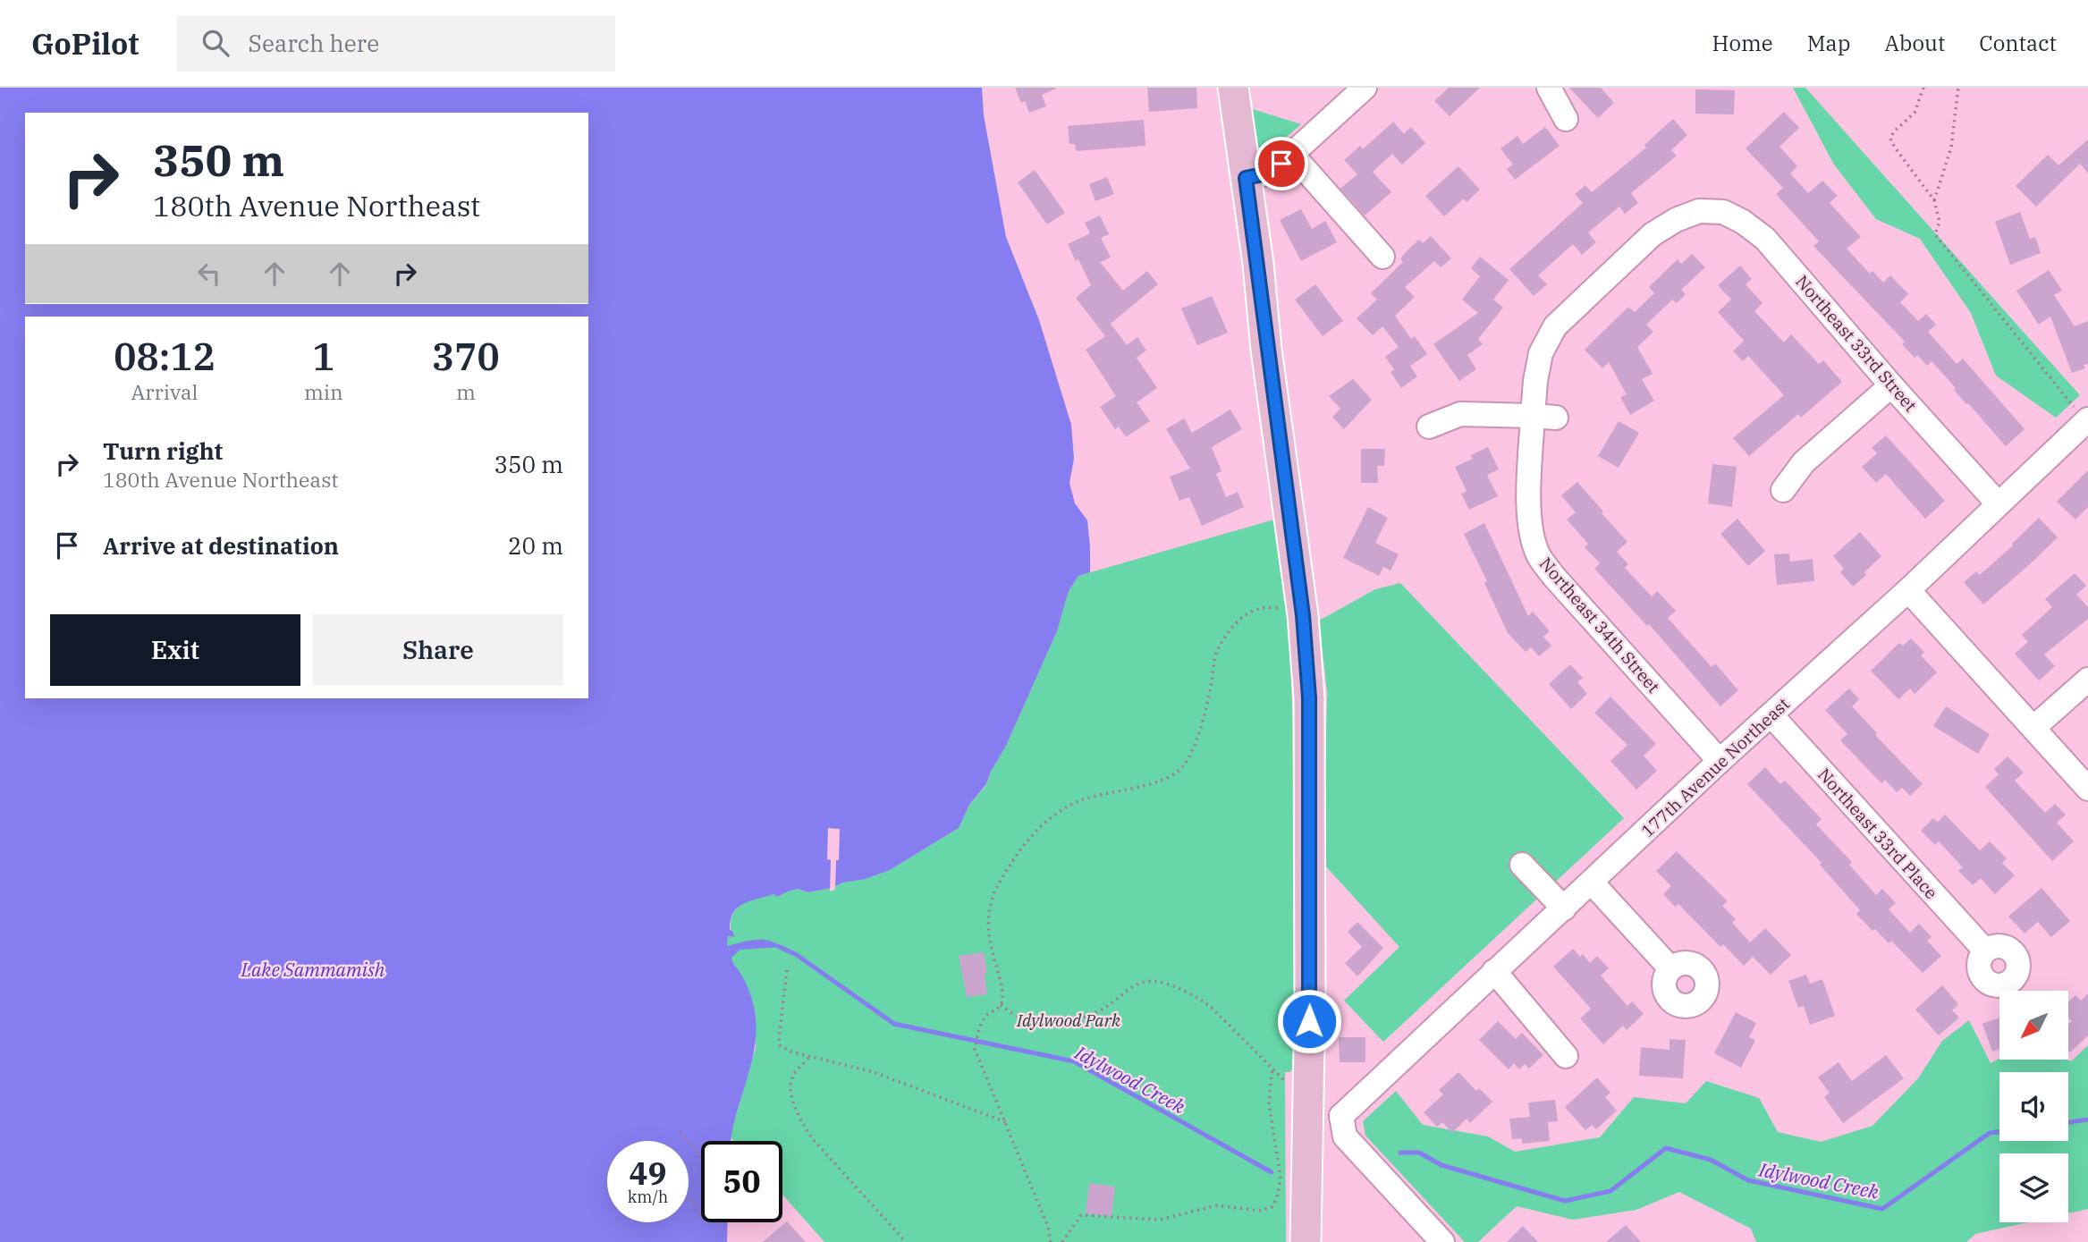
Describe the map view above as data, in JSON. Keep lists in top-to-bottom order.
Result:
{
  "streets": {
    "street": [
      "Northeast 33rd Street",
      "Northeast 34th Street",
      "177th Avenue Northeast",
      "Northeast 33rd Place"
    ]
  },
  "crossings": [
    ["Northeast 33rd Street", "Northeast 34th Street"],
    ["Northeast 33rd Street", "177th Avenue Northeast"],
    ["Northeast 34th Street", "177th Avenue Northeast"],
    ["177th Avenue Northeast", "Northeast 33rd Place"]
  ],
  "water": ["Lake Sammamish", "Idylwood Creek"],
  "parks": ["Idylwood Park"],
  "north": "bottom left",
  "page": {
    "header": "GoPilot",
    "search": "Search here",
    "nav": [
      "Home",
      "Map",
      "About",
      "Contact"
    ],
    "turn": ["350 m", "180th Avenue Northeast"],
    "eta": [
      "08:12",
      "Arrival",
      "1",
      "min",
      "370",
      "m"
    ],
    "list": [
      {
        "name": "Turn right",
        "note": "180th Avenue Northeast",
        "value": "350 m"
      },
      {
        "name": "Arrive at destination",
        "value": "20 m"
      }
    ],
    "buttons": ["Exit", "Share"],
    "speed": "49 km/h",
    "limit": "50"
  }
}
